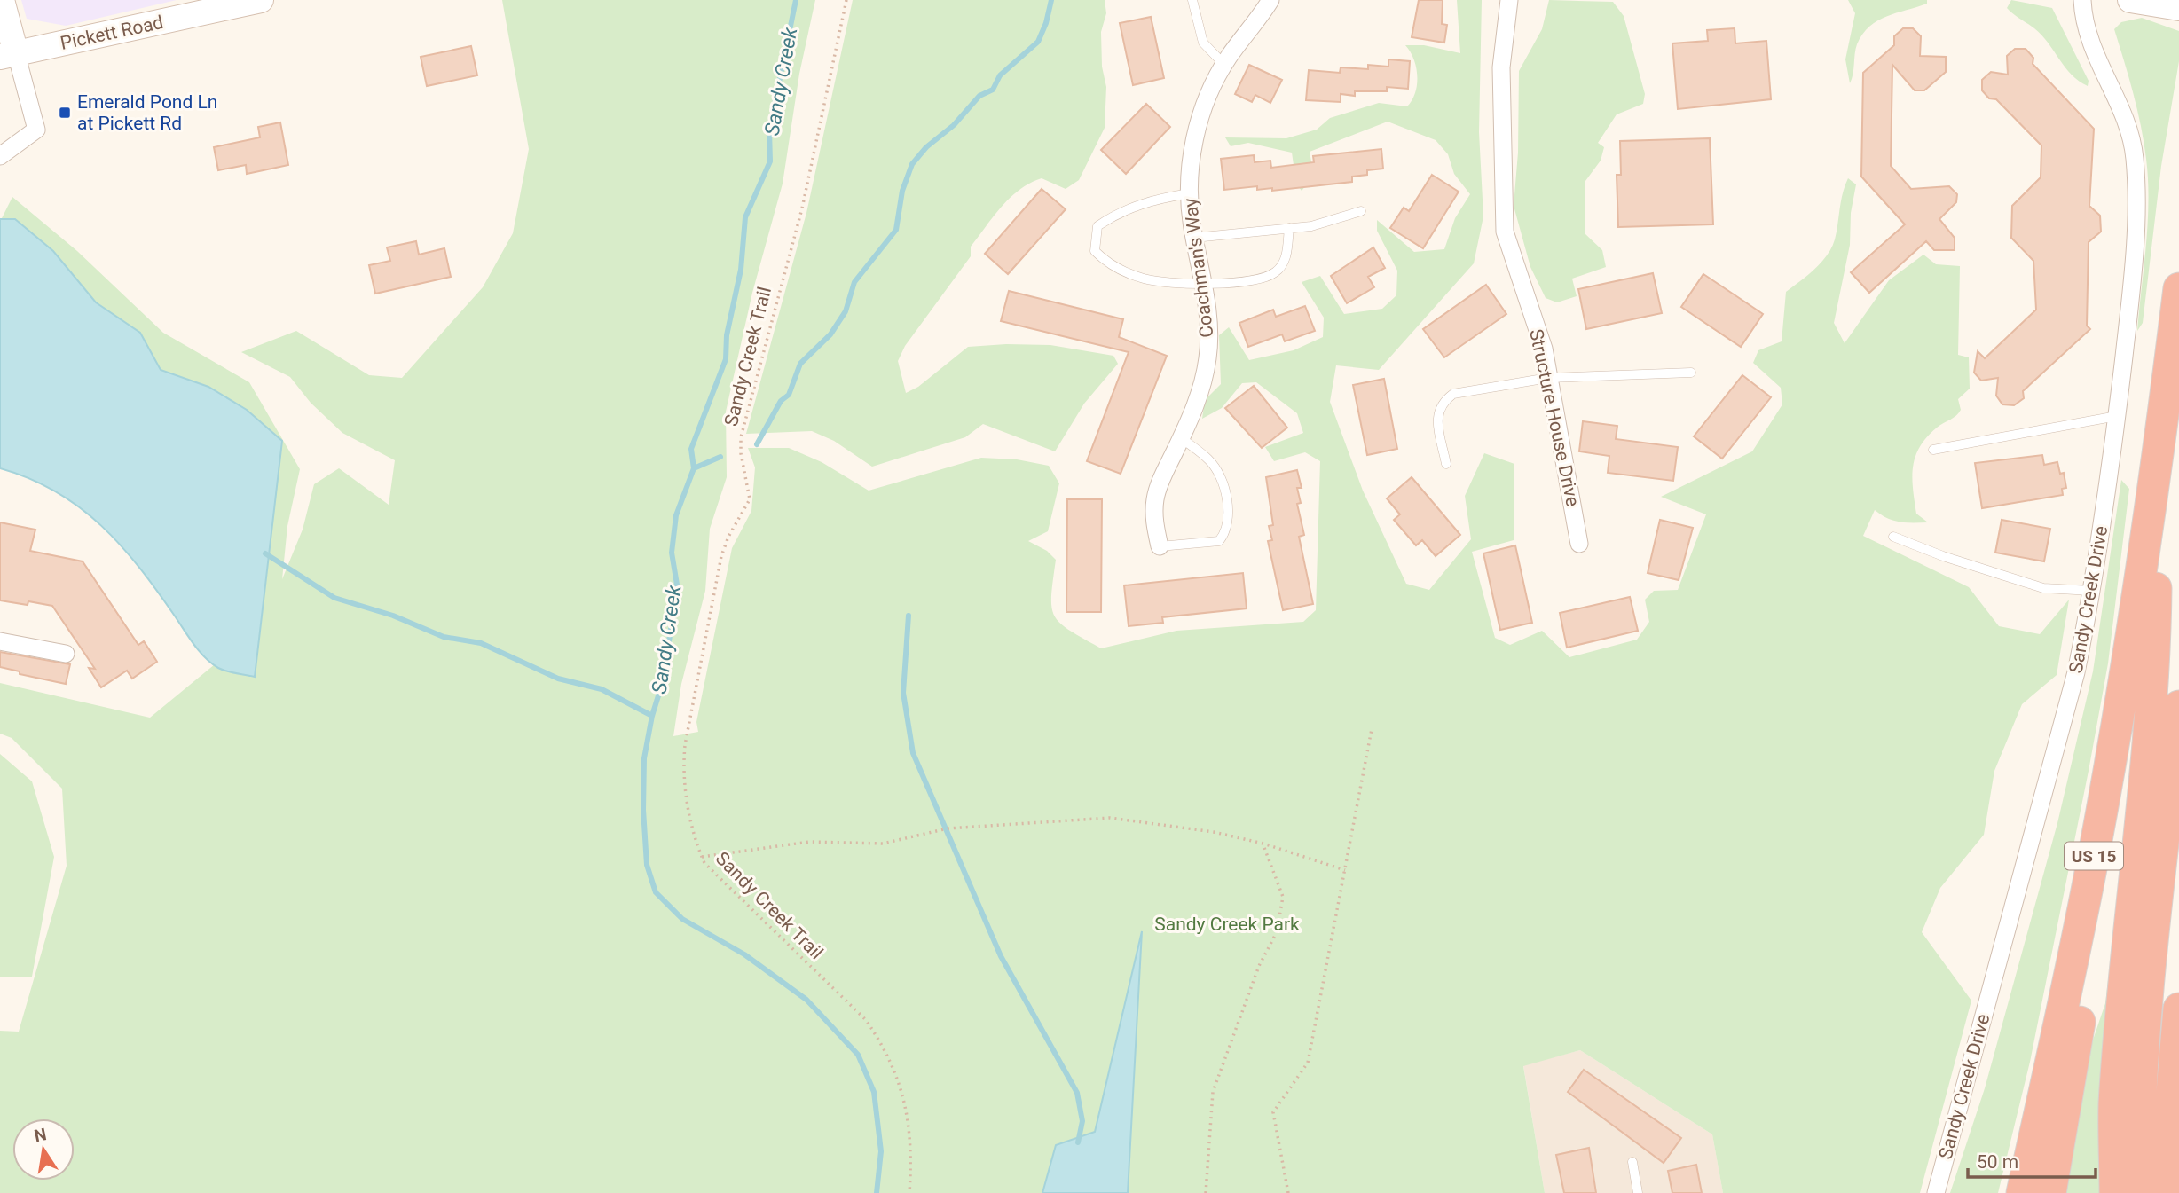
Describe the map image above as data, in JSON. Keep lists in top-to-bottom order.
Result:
{
  "streets": {
    "highway": ["US 15"],
    "street": [
      "Pickett Road",
      "Coachman's Way",
      "Structure House Drive",
      "Sandy Creek Drive"
    ],
    "path": ["Sandy Creek Trail"]
  },
  "water": ["Sandy Creek"],
  "parks": ["Sandy Creek Park"],
  "places": {
    "transit": ["Emerald Pond Ln at Pickett Rd"]
  },
  "scale_bar": "50 m",
  "north": "top"
}
